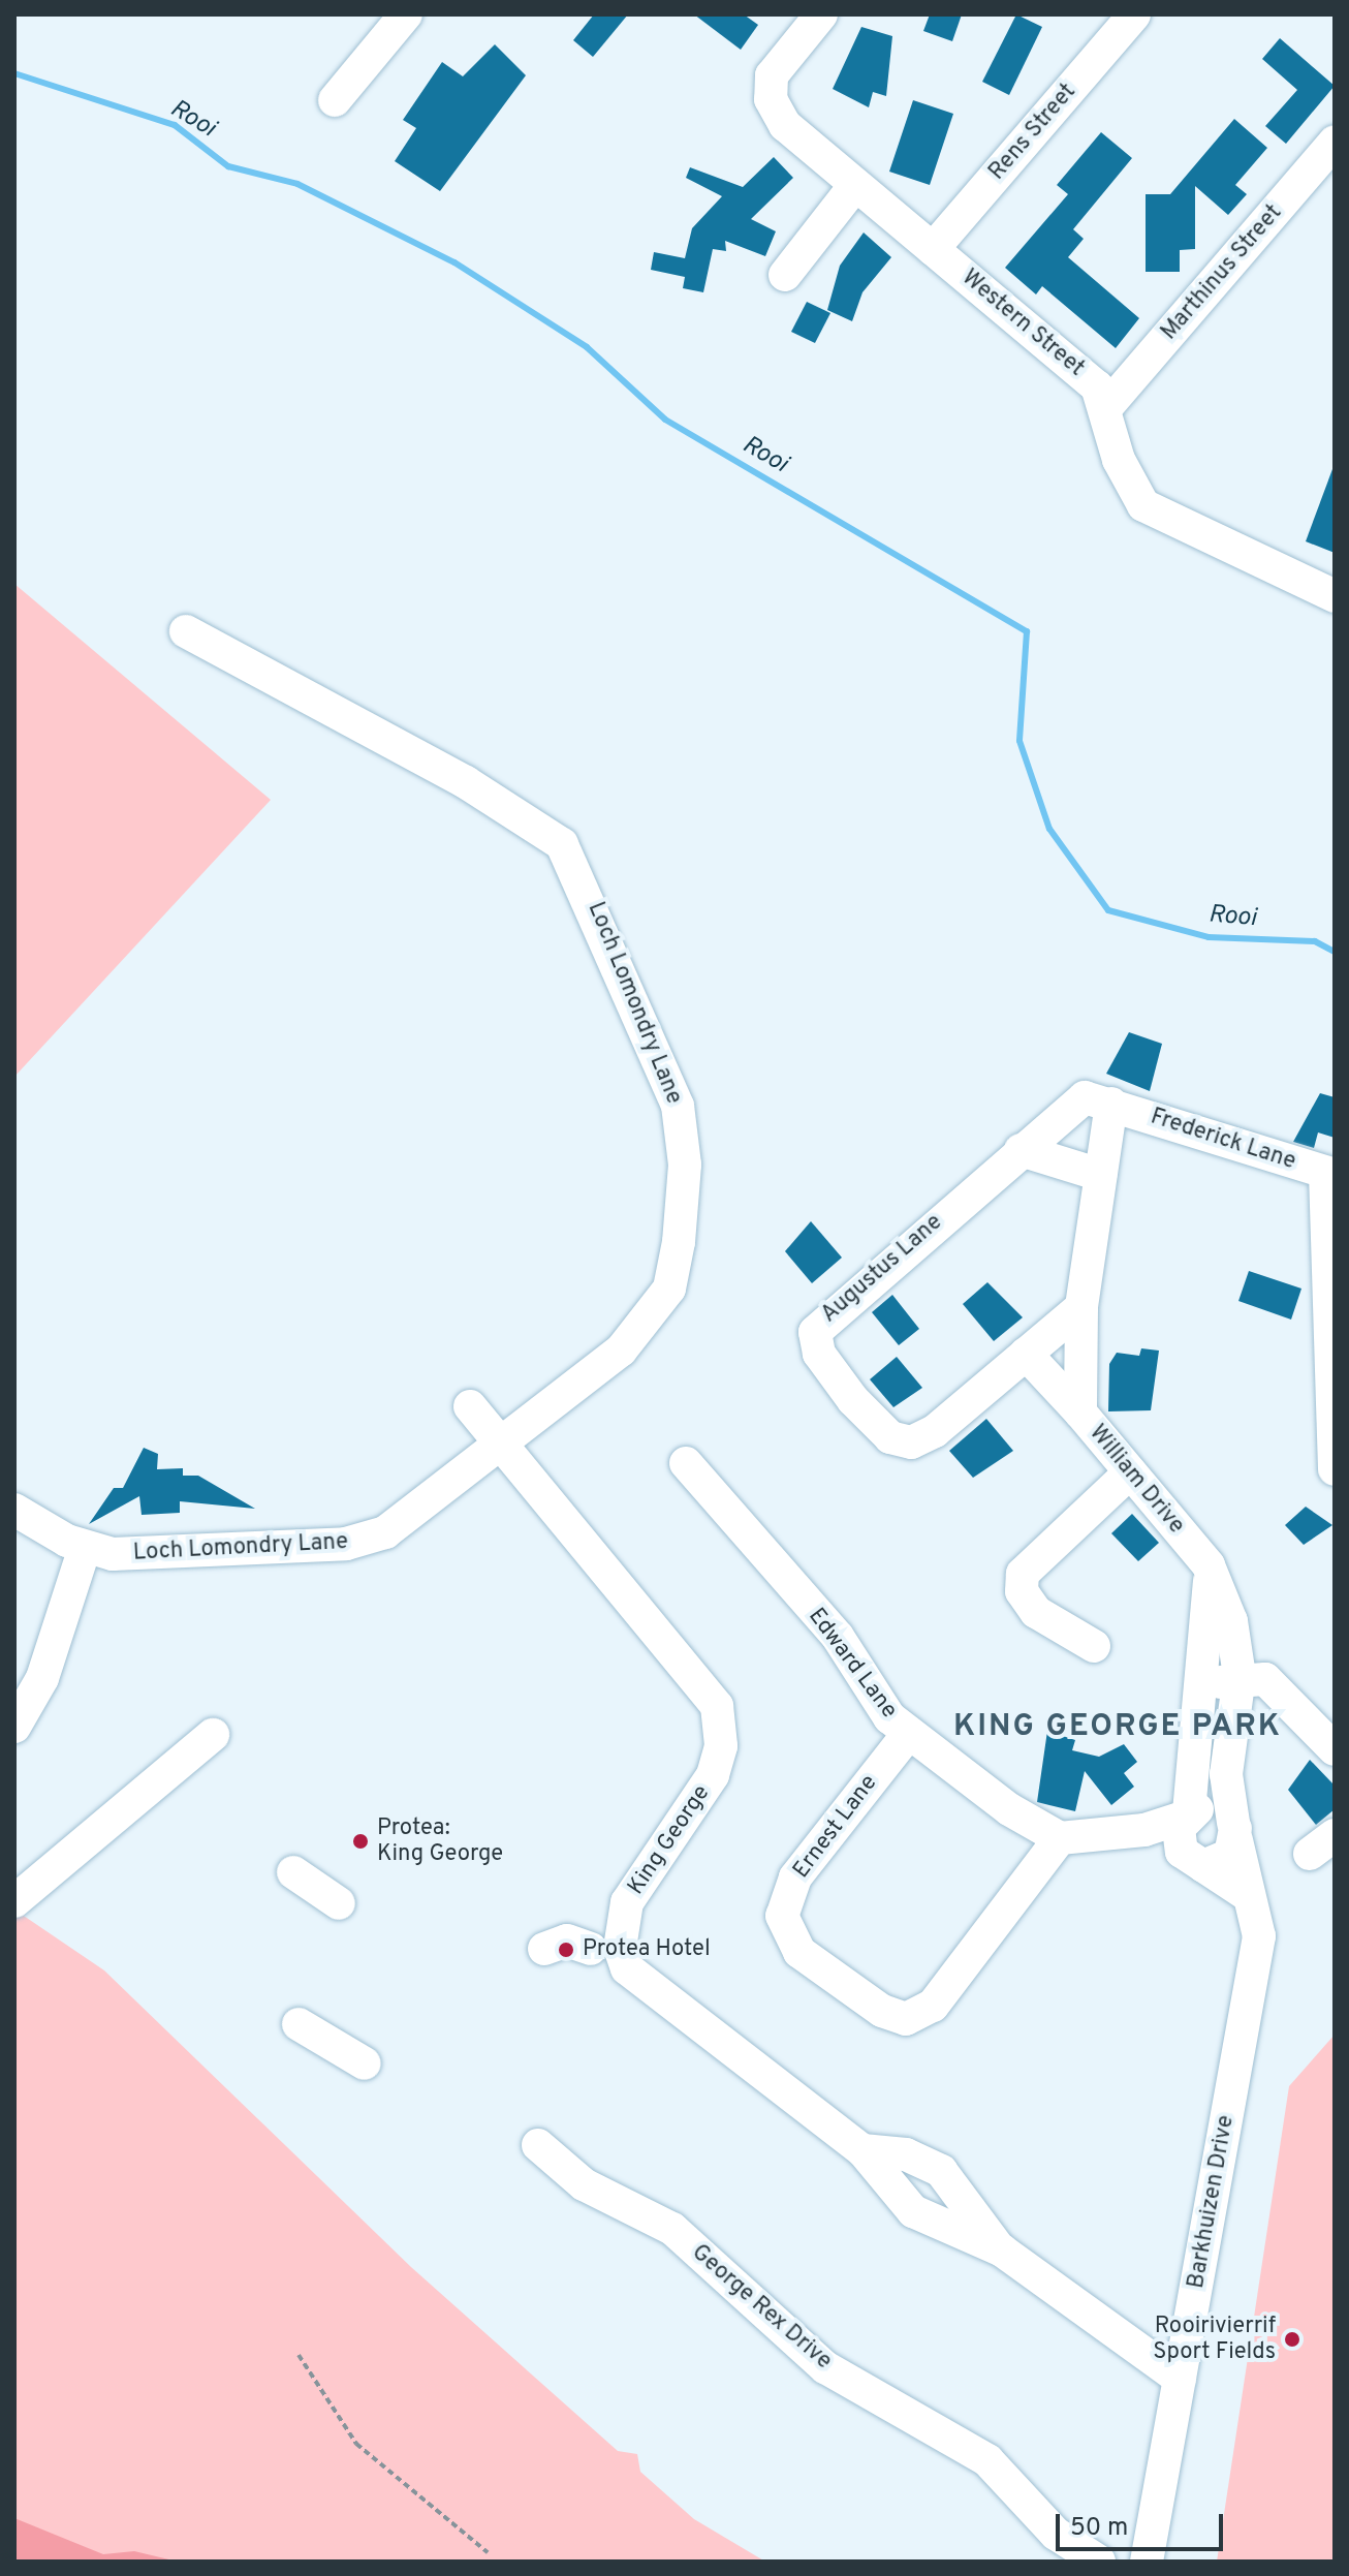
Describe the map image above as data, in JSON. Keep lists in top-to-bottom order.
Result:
{
  "streets": {
    "street": [
      "Rens Street",
      "Marthinus Street",
      "Western Street",
      "Loch Lomondry Lane",
      "Frederick Lane",
      "Augustus Lane",
      "William Drive",
      "Edward Lane",
      "Ernest Lane",
      "King George",
      "Barkhuizen Drive",
      "George Rex Drive"
    ]
  },
  "crossings": [
    ["Rens Street", "Western Street"],
    ["Marthinus Street", "Western Street"],
    ["Loch Lomondry Lane", "King George"],
    ["Frederick Lane", "Augustus Lane"],
    ["Frederick Lane", "William Drive"],
    ["Augustus Lane", "William Drive"],
    ["William Drive", "Barkhuizen Drive"],
    ["Edward Lane", "Ernest Lane"],
    ["King George", "Barkhuizen Drive"]
  ],
  "districts": ["KING GEORGE PARK"],
  "water": ["Rooi"],
  "places": ["Protea: King George", "Protea Hotel", "Rooirivierrif Sport Fields"],
  "scale_bar": "50 m"
}
